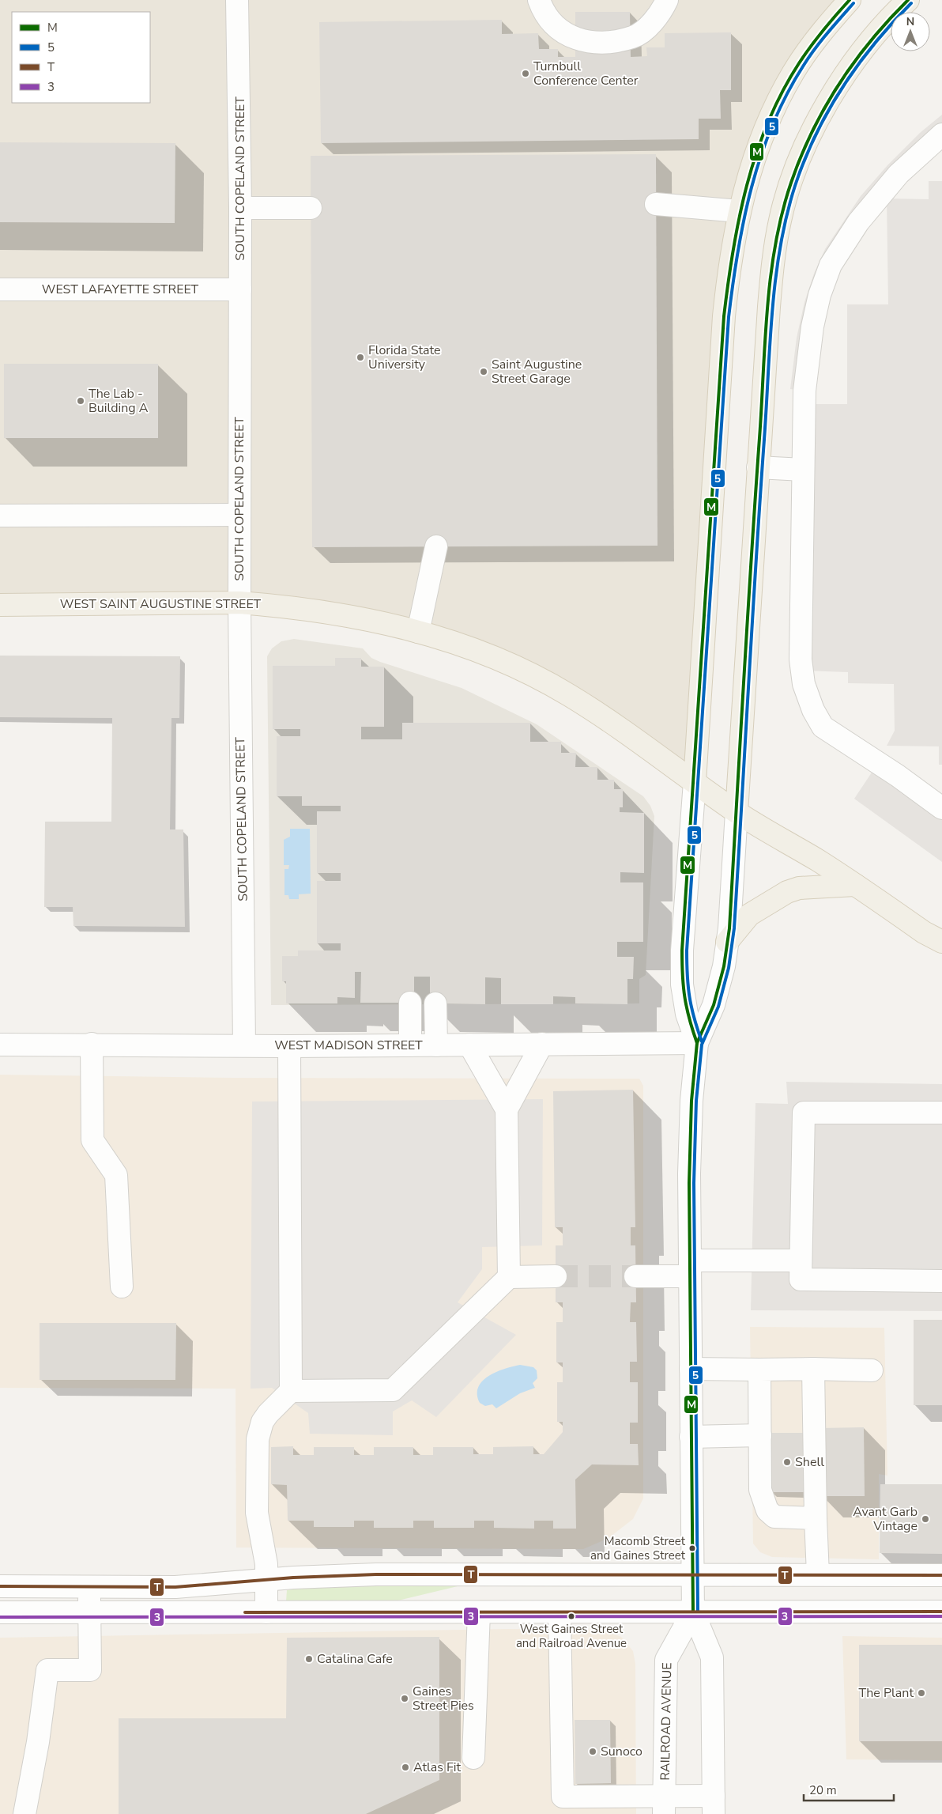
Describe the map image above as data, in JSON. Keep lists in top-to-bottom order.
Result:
{
  "streets": {
    "main road": ["WEST SAINT AUGUSTINE STREET", "RAILROAD AVENUE"],
    "street": ["SOUTH COPELAND STREET", "WEST LAFAYETTE STREET", "WEST MADISON STREET"]
  },
  "crossings": [
    ["SOUTH COPELAND STREET", "WEST LAFAYETTE STREET"],
    ["SOUTH COPELAND STREET", "WEST SAINT AUGUSTINE STREET"],
    ["SOUTH COPELAND STREET", "WEST MADISON STREET"],
    ["WEST SAINT AUGUSTINE STREET", "RAILROAD AVENUE"],
    ["WEST MADISON STREET", "RAILROAD AVENUE"]
  ],
  "places": [
    "Turnbull Conference Center",
    "Florida State University",
    "Saint Augustine Street Garage",
    "The Lab - Building A",
    "Shell",
    "Avant Garb Vintage",
    "Macomb Street and Gaines Street",
    "West Gaines Street and Railroad Avenue",
    "Catalina Cafe",
    "The Plant",
    "Gaines Street Pies",
    "Sunoco",
    "Atlas Fit"
  ],
  "lines": [
    "transit line M",
    "transit line 5",
    "transit line T",
    "transit line 3"
  ],
  "legend": [
    "M",
    "5",
    "T",
    "3"
  ],
  "scale_bar": "20 m",
  "north": "top"
}
